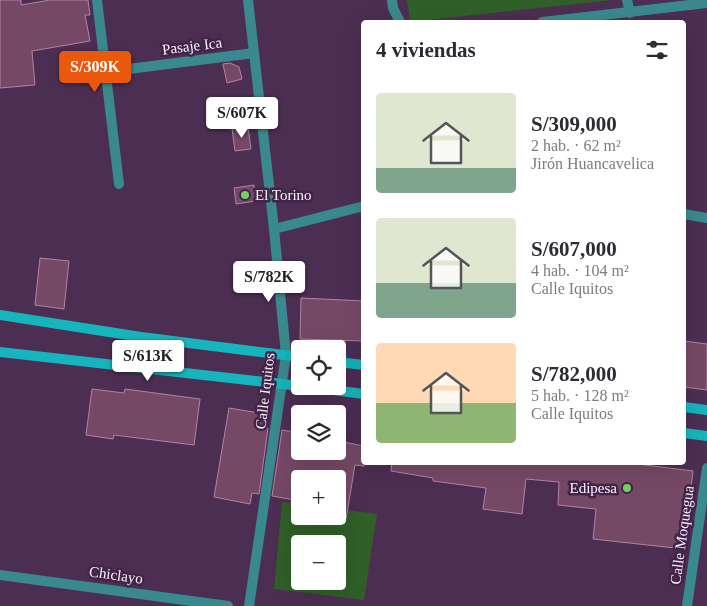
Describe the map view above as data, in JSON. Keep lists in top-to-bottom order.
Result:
{
  "streets": {
    "street": [
      "Pasaje Ica",
      "Calle Iquitos",
      "Calle Moquegua",
      "Chiclayo"
    ]
  },
  "crossings": [
    ["Pasaje Ica", "Calle Iquitos"]
  ],
  "places": ["El Torino", "Edipesa"],
  "page": {
    "heading": "4 viviendas",
    "price": [
      "S/309K",
      "S/607K",
      "S/782K",
      "S/613K"
    ],
    "list": [
      {
        "name": "S/309,000",
        "note": "2 hab. · 62 m² · Jirón Huancavelica"
      },
      {
        "name": "S/607,000",
        "note": "4 hab. · 104 m² · Calle Iquitos"
      },
      {
        "name": "S/782,000",
        "note": "5 hab. · 128 m² · Calle Iquitos"
      }
    ],
    "map_buttons": ["+", "−"]
  }
}
